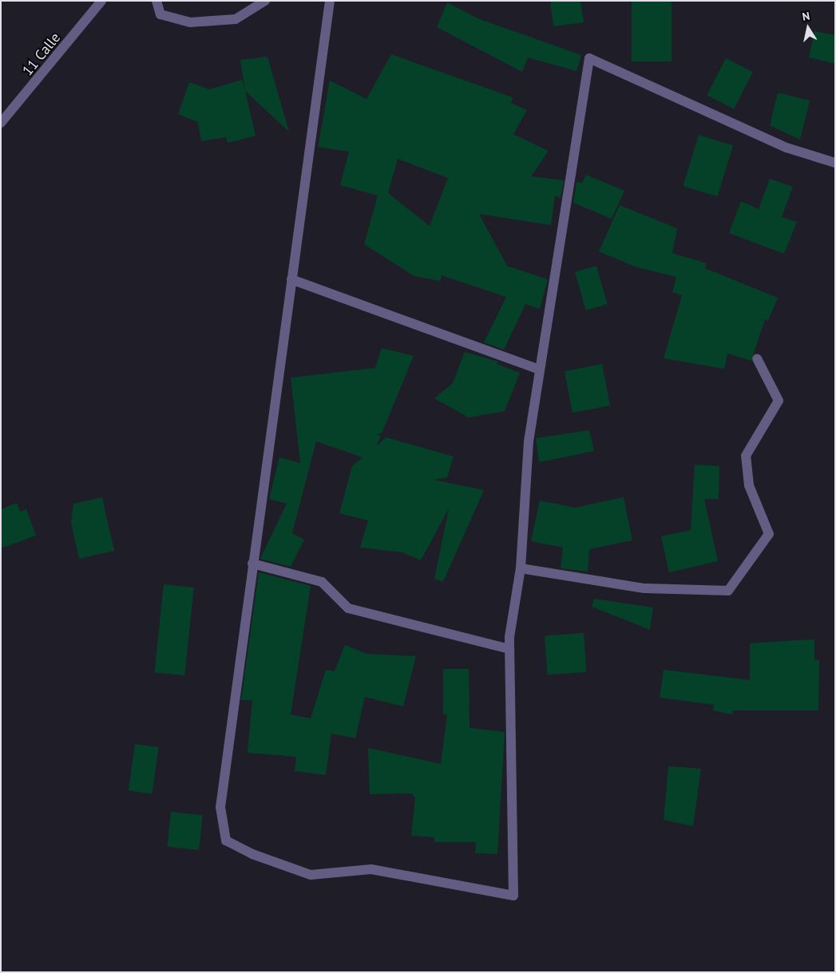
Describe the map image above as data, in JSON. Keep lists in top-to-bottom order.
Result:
{
  "streets": {
    "street": ["11 Calle"]
  },
  "north": "top"
}
